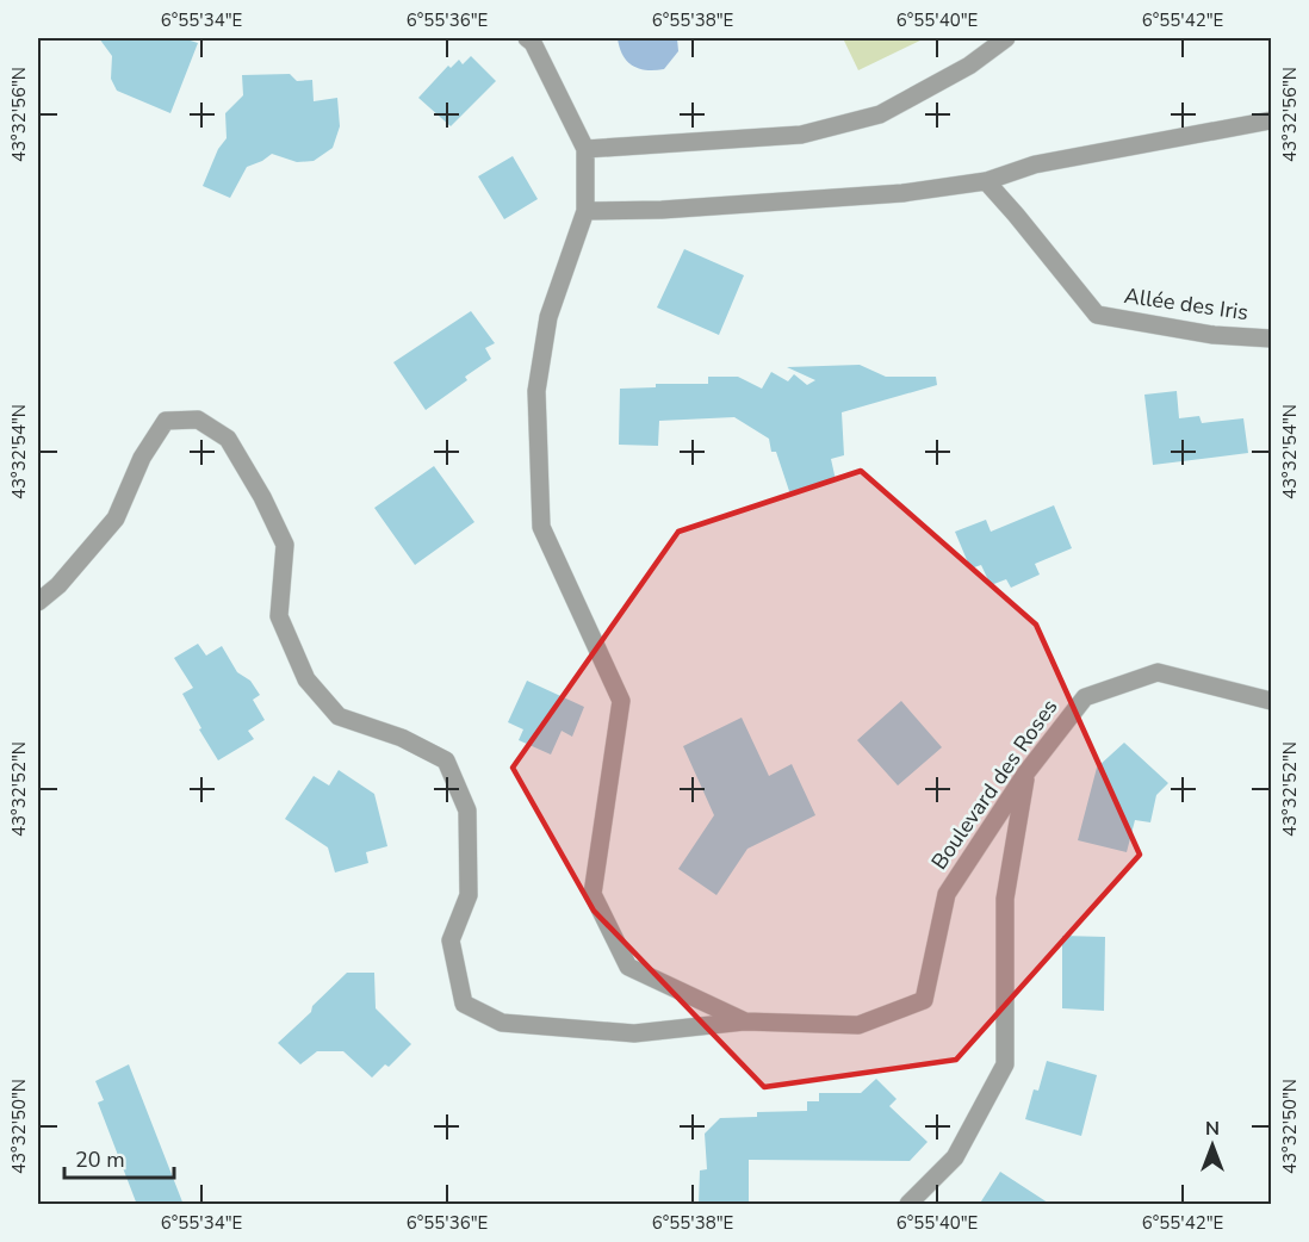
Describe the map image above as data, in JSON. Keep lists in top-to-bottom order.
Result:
{
  "streets": {
    "street": ["Allée des Iris", "Boulevard des Roses"]
  },
  "scale_bar": "20 m",
  "north": "top",
  "coordinates": [
    "6°55'34\"E",
    "6°55'36\"E",
    "6°55'38\"E",
    "6°55'40\"E",
    "6°55'42\"E",
    "43°32'56\"N",
    "43°32'54\"N",
    "43°32'52\"N",
    "43°32'50\"N"
  ]
}
